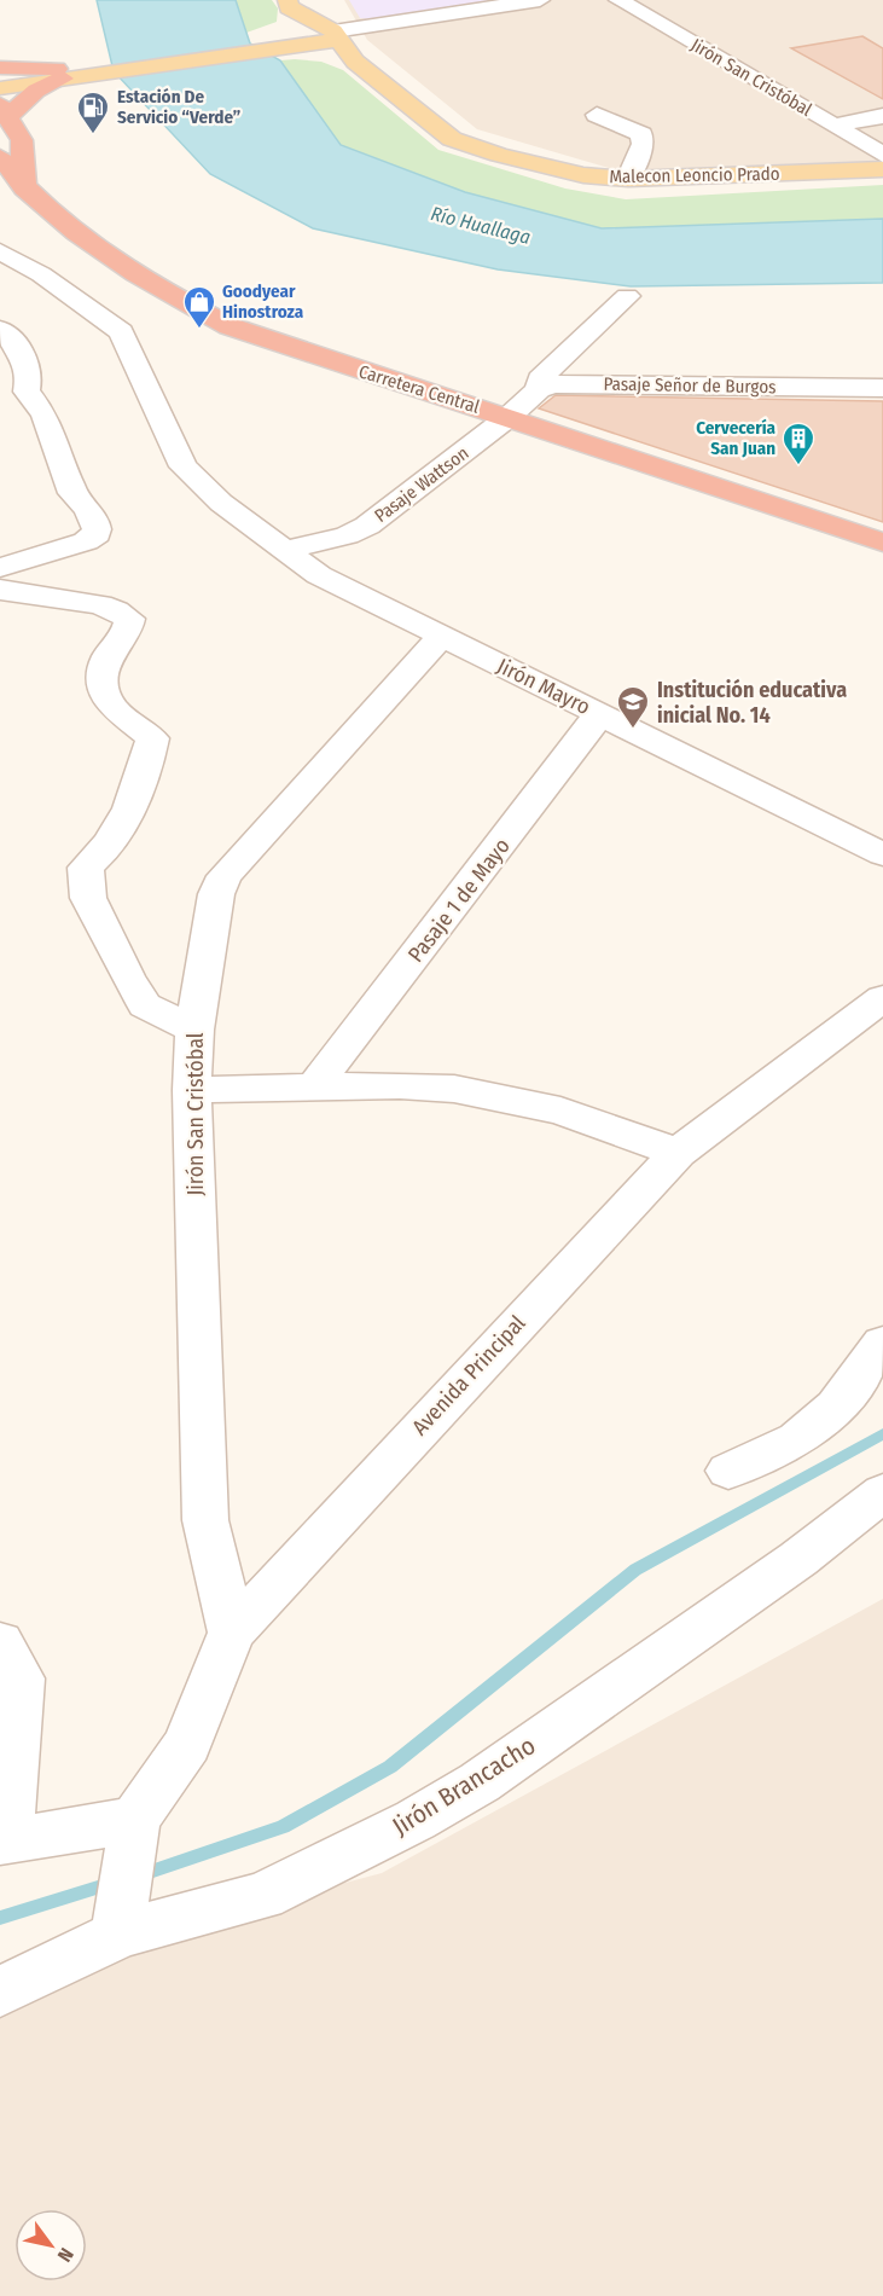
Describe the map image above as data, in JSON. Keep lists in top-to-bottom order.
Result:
{
  "streets": {
    "highway": ["Carretera Central"],
    "main road": ["Malecon Leoncio Prado"],
    "street": [
      "Jirón San Cristóbal",
      "Pasaje Señor de Burgos",
      "Pasaje Wattson",
      "Jirón Mayro",
      "Pasaje 1 de Mayo",
      "Avenida Principal",
      "Jirón Brancacho"
    ]
  },
  "crossings": [
    ["Jirón San Cristóbal", "Jirón Mayro"],
    ["Jirón San Cristóbal", "Avenida Principal"],
    ["Carretera Central", "Pasaje Wattson"],
    ["Pasaje Wattson", "Jirón Mayro"],
    ["Jirón Mayro", "Pasaje 1 de Mayo"],
    ["Avenida Principal", "Jirón Brancacho"]
  ],
  "water": ["Río Huallaga"],
  "places": {
    "fuel station": ["Estación De Servicio “Verde”"],
    "shop": ["Goodyear Hinostroza"],
    "building": ["Cervecería San Juan"],
    "school or university": ["Institución educativa inicial No. 14"]
  },
  "north": "bottom right"
}
